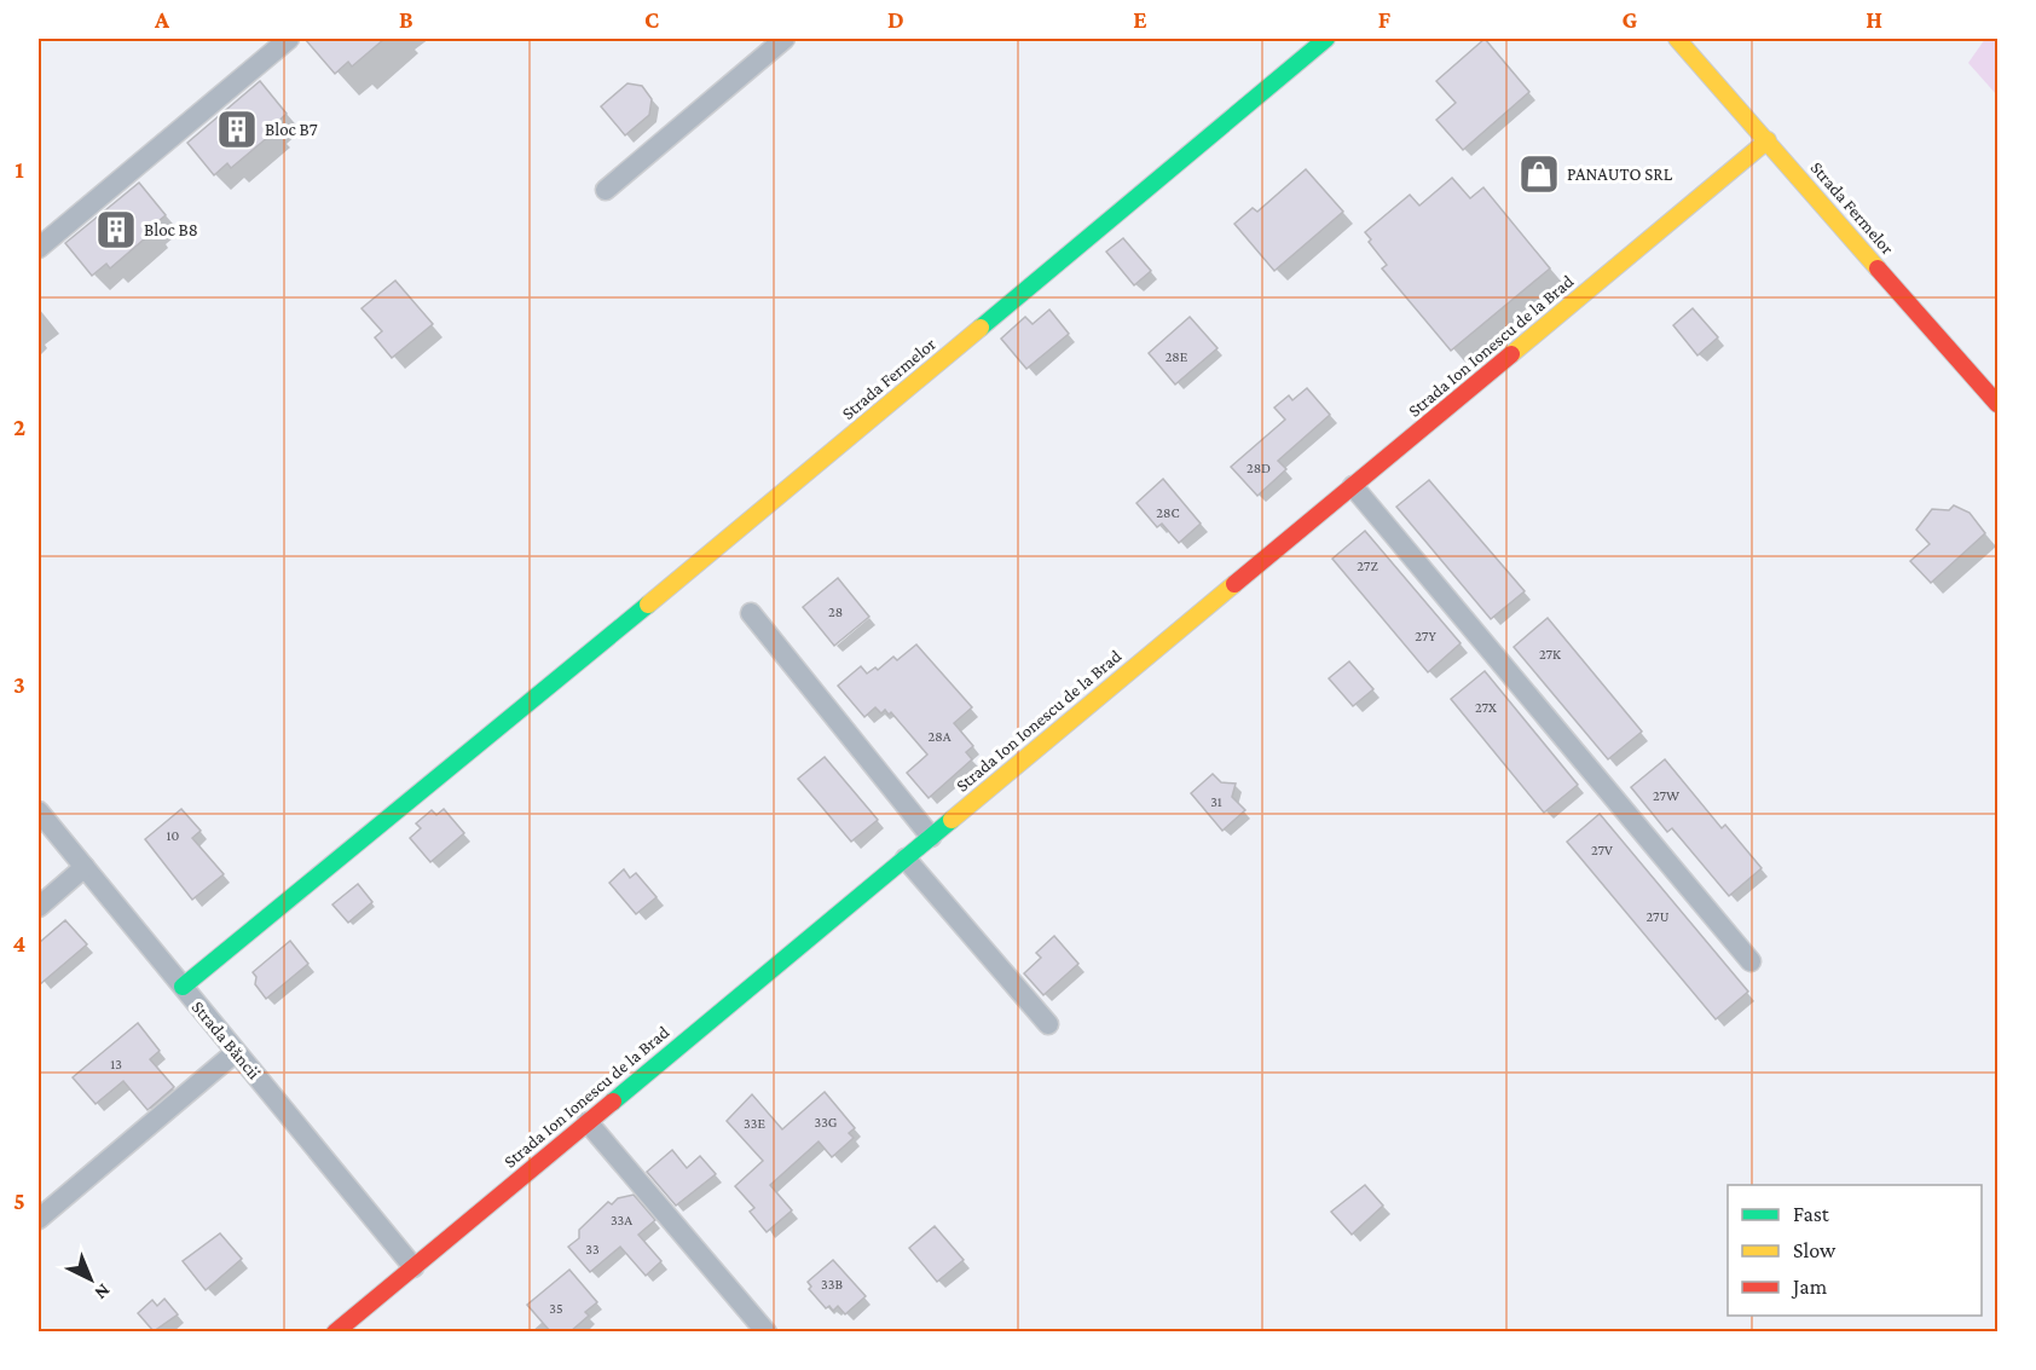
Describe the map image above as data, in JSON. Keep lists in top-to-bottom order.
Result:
{
  "streets": {
    "street": ["Strada Fermelor", "Strada Ion Ionescu de la Brad", "Strada Băncii"]
  },
  "crossings": [
    ["Strada Fermelor", "Strada Ion Ionescu de la Brad"],
    ["Strada Fermelor", "Strada Băncii"],
    ["Strada Ion Ionescu de la Brad", "Strada Băncii"]
  ],
  "places": {
    "building": ["Bloc B7", "Bloc B8"],
    "shop": ["PANAUTO SRL"]
  },
  "house_numbers": [
    "28E",
    "28D",
    "28C",
    "27Z",
    "28",
    "27Y",
    "27K",
    "27X",
    "28A",
    "27W",
    "31",
    "10",
    "27V",
    "27U",
    "13",
    "33G",
    "33E",
    "33A",
    "33",
    "33B",
    "35"
  ],
  "legend": ["Fast", "Slow", "Jam"],
  "north": "bottom right",
  "grid": {
    "columns": [
      "A",
      "B",
      "C",
      "D",
      "E",
      "F",
      "G",
      "H"
    ],
    "rows": [
      "1",
      "2",
      "3",
      "4",
      "5"
    ]
  }
}
